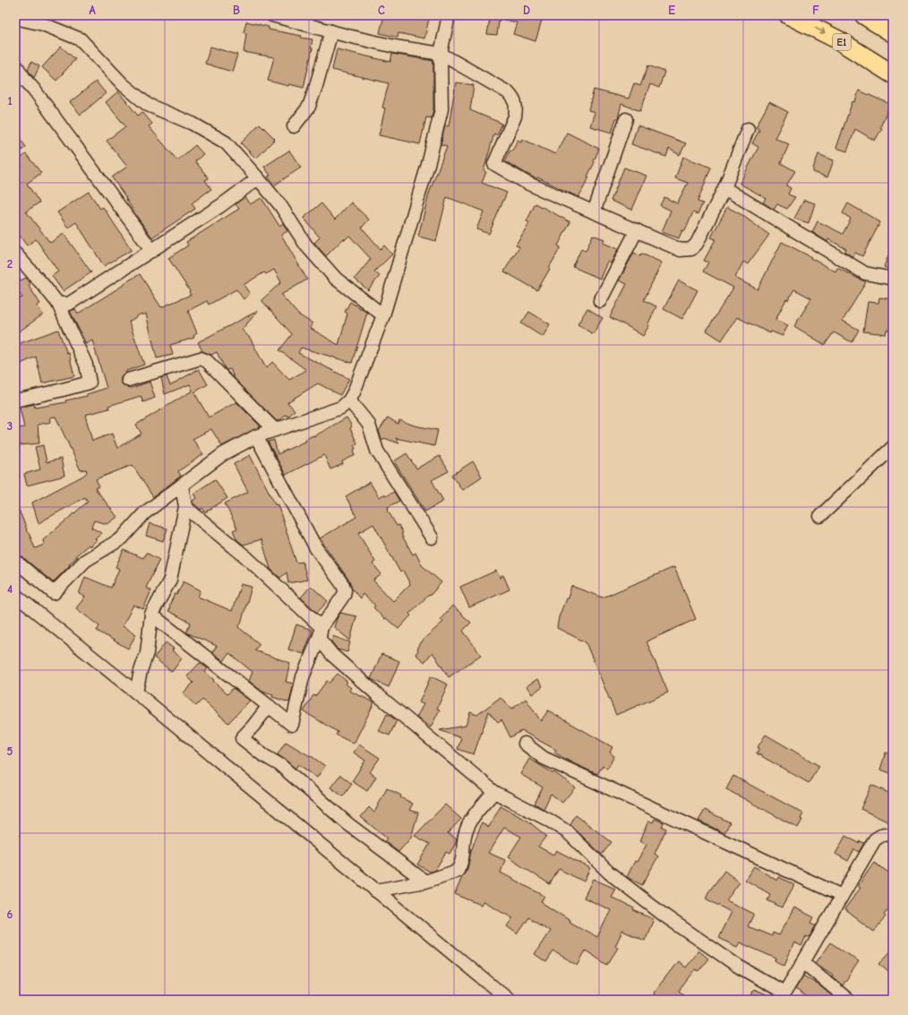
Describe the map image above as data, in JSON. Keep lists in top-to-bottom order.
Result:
{
  "streets": {
    "highway": ["E1"]
  },
  "grid": {
    "columns": [
      "A",
      "B",
      "C",
      "D",
      "E",
      "F"
    ],
    "rows": [
      "1",
      "2",
      "3",
      "4",
      "5",
      "6"
    ]
  }
}
